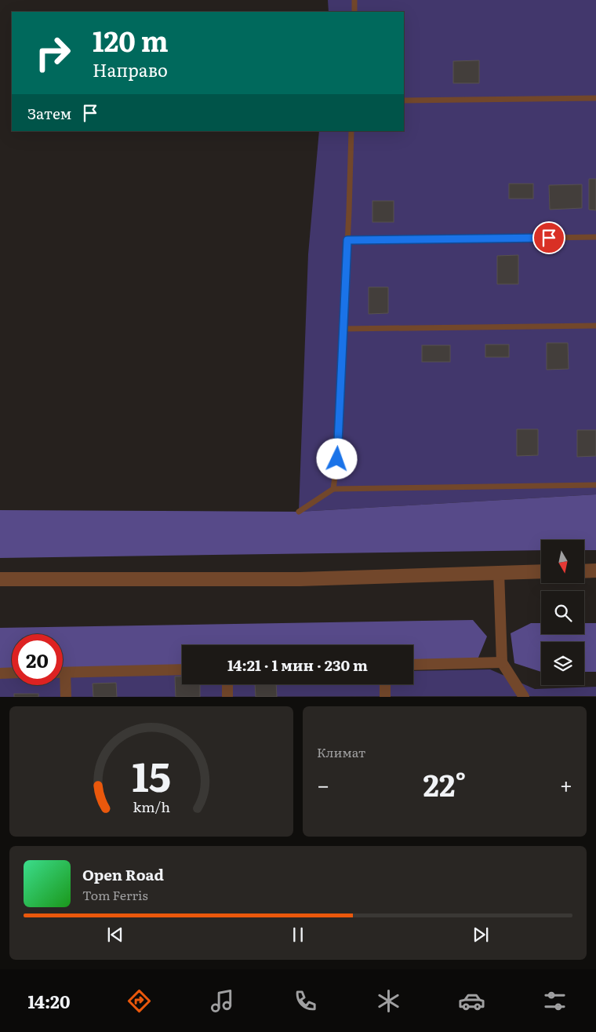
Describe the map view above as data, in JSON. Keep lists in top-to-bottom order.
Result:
{
  "north": "bottom",
  "page": {
    "turn": ["120 m", "Направо"],
    "then": "Затем",
    "limit": "20",
    "trip": "14:21 · 1 мин · 230 m",
    "tile": "Климат",
    "heat": ["−", "22°", "+"],
    "song": ["Open Road", "Tom Ferris"],
    "tabs": "14:20",
    "gauge": ["15", "km/h"]
  }
}
